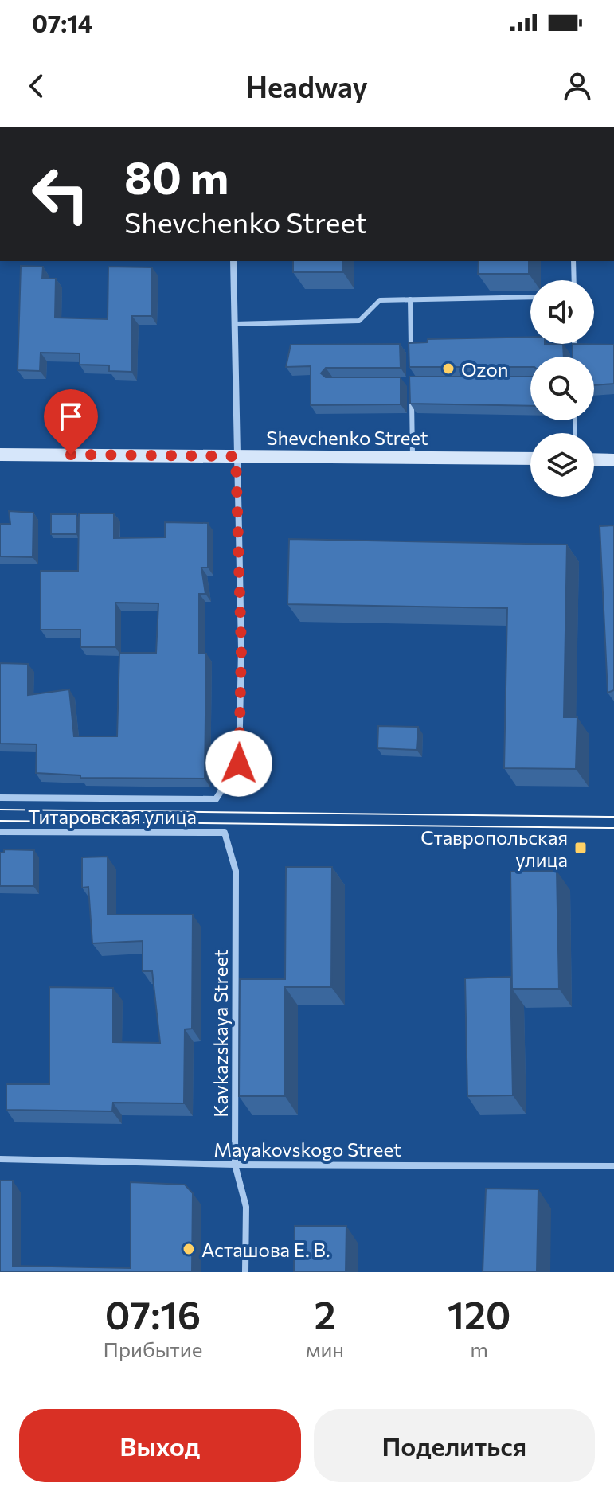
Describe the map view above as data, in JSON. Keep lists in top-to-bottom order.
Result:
{
  "streets": {
    "street": [
      "Shevchenko Street",
      "Титаровская улица",
      "Kavkazskaya Street",
      "Mayakovskogo Street"
    ]
  },
  "crossings": [
    ["Shevchenko Street", "Титаровская улица"],
    ["Титаровская улица", "Kavkazskaya Street"],
    ["Kavkazskaya Street", "Mayakovskogo Street"]
  ],
  "places": {
    "other": ["Ozon", "Асташова Е. В."],
    "transit": ["Ставропольская улица"]
  },
  "page": {
    "status": "07:14",
    "header": "Headway",
    "turn": ["80 m", "Shevchenko Street"],
    "eta": [
      "07:16",
      "Прибытие",
      "2",
      "мин",
      "120",
      "m"
    ],
    "buttons": ["Выход", "Поделиться"]
  }
}
